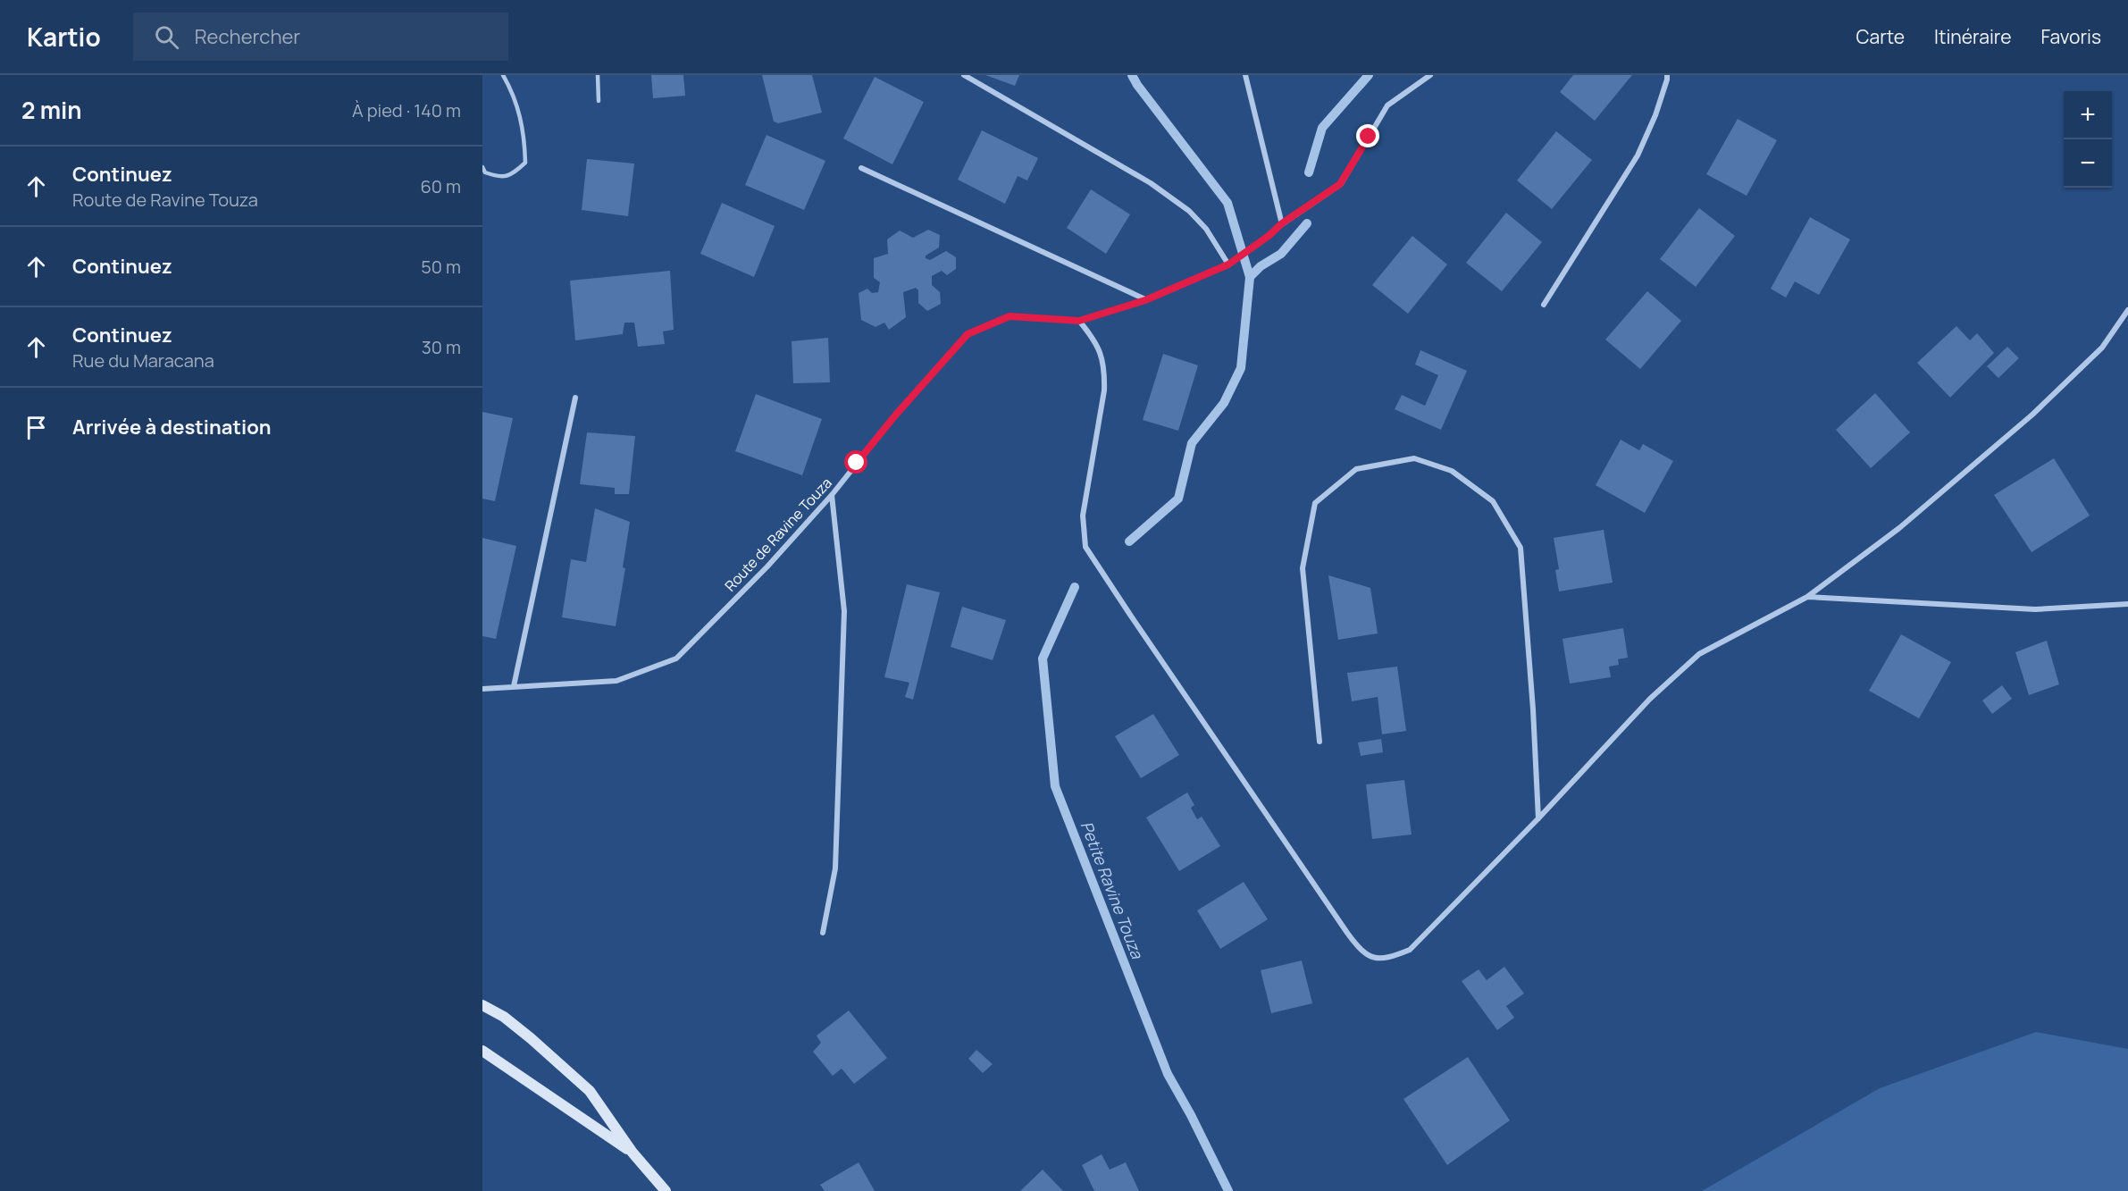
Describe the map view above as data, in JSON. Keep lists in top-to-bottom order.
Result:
{
  "streets": {
    "street": ["Route de Ravine Touza"]
  },
  "water": ["Petite Ravine Touza"],
  "page": {
    "header": "Kartio",
    "search": "Rechercher",
    "nav": ["Carte", "Itinéraire", "Favoris"],
    "heading": ["2 min", "À pied · 140 m"],
    "map_buttons": ["+", "−"],
    "list": [
      ["Continuez", "Route de Ravine Touza", "60 m"],
      ["Continuez", "50 m"],
      ["Continuez", "Rue du Maracana", "30 m"],
      "Arrivée à destination"
    ]
  }
}
